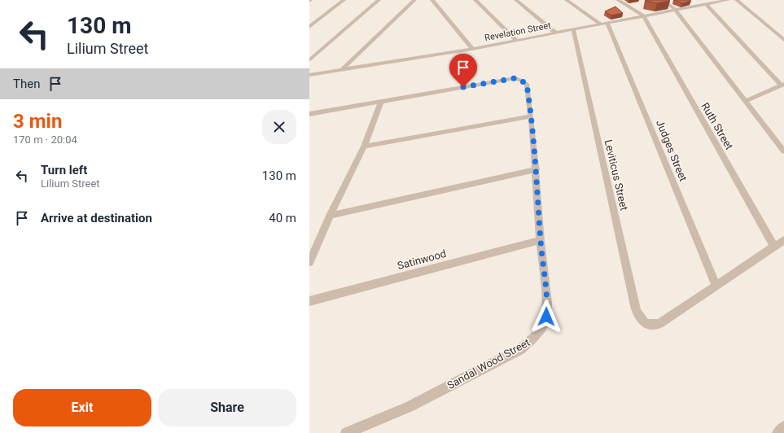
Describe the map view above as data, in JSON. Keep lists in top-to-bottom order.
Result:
{
  "streets": {
    "street": [
      "Revelation Street",
      "Ruth Street",
      "Judges Street",
      "Leviticus Street",
      "Satinwood",
      "Sandal Wood Street"
    ]
  },
  "crossings": [
    ["Revelation Street", "Ruth Street"],
    ["Revelation Street", "Judges Street"],
    ["Revelation Street", "Leviticus Street"],
    ["Judges Street", "Leviticus Street"],
    ["Satinwood", "Sandal Wood Street"]
  ],
  "page": {
    "turn": ["130 m", "Lilium Street"],
    "then": "Then",
    "heading": ["3 min", "170 m · 20:04"],
    "list": [
      {
        "name": "Turn left",
        "note": "Lilium Street",
        "value": "130 m"
      },
      {
        "name": "Arrive at destination",
        "value": "40 m"
      }
    ],
    "buttons": ["Exit", "Share"]
  }
}
